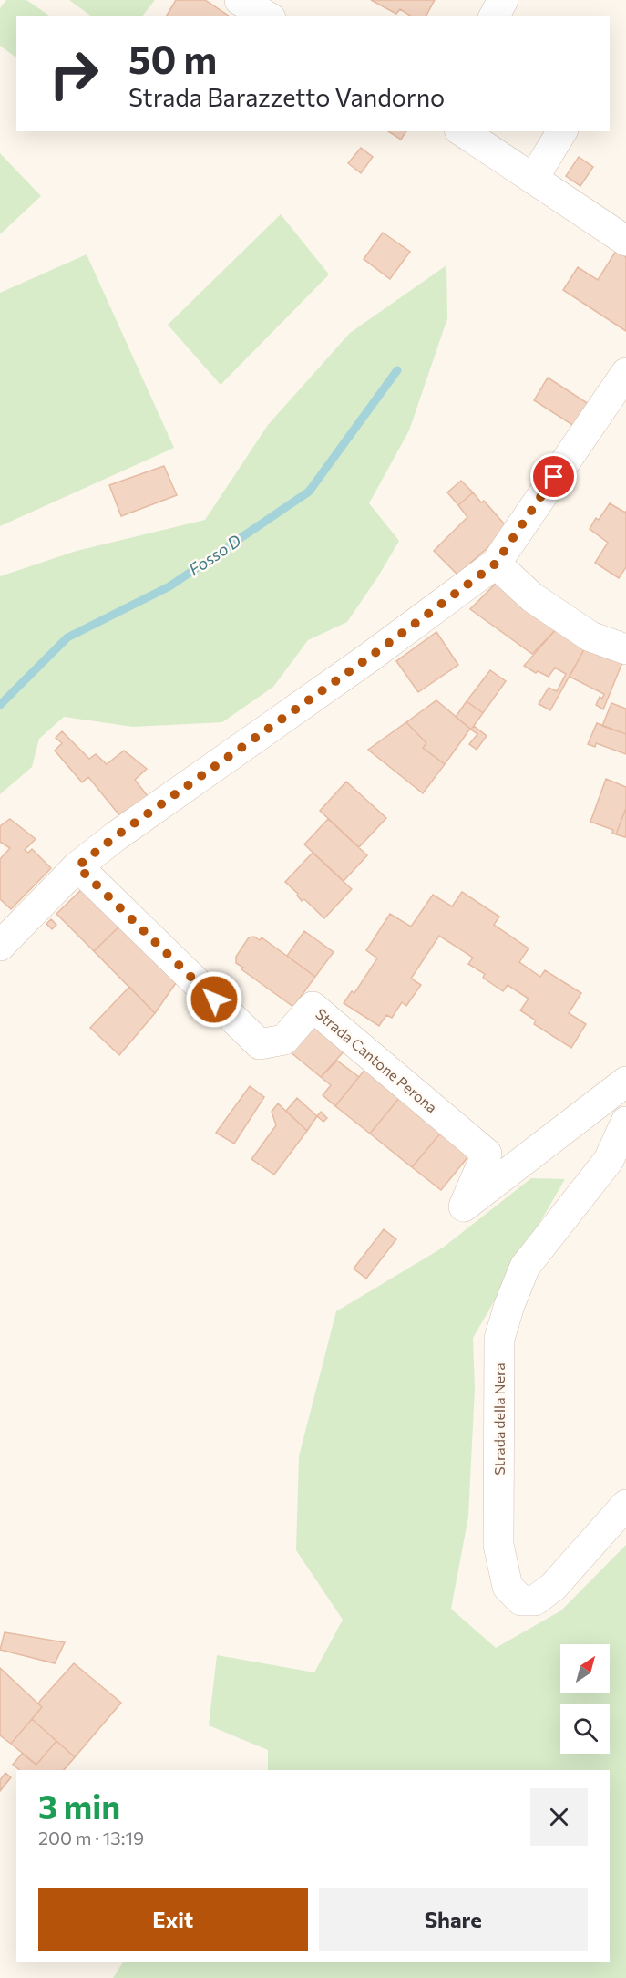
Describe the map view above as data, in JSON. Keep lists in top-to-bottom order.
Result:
{
  "streets": {
    "street": ["Strada Cantone Perona", "Strada della Nera"]
  },
  "water": ["Fosso D"],
  "north": "top right",
  "page": {
    "turn": ["50 m", "Strada Barazzetto Vandorno"],
    "heading": ["3 min", "200 m · 13:19"],
    "buttons": ["Exit", "Share"]
  }
}
